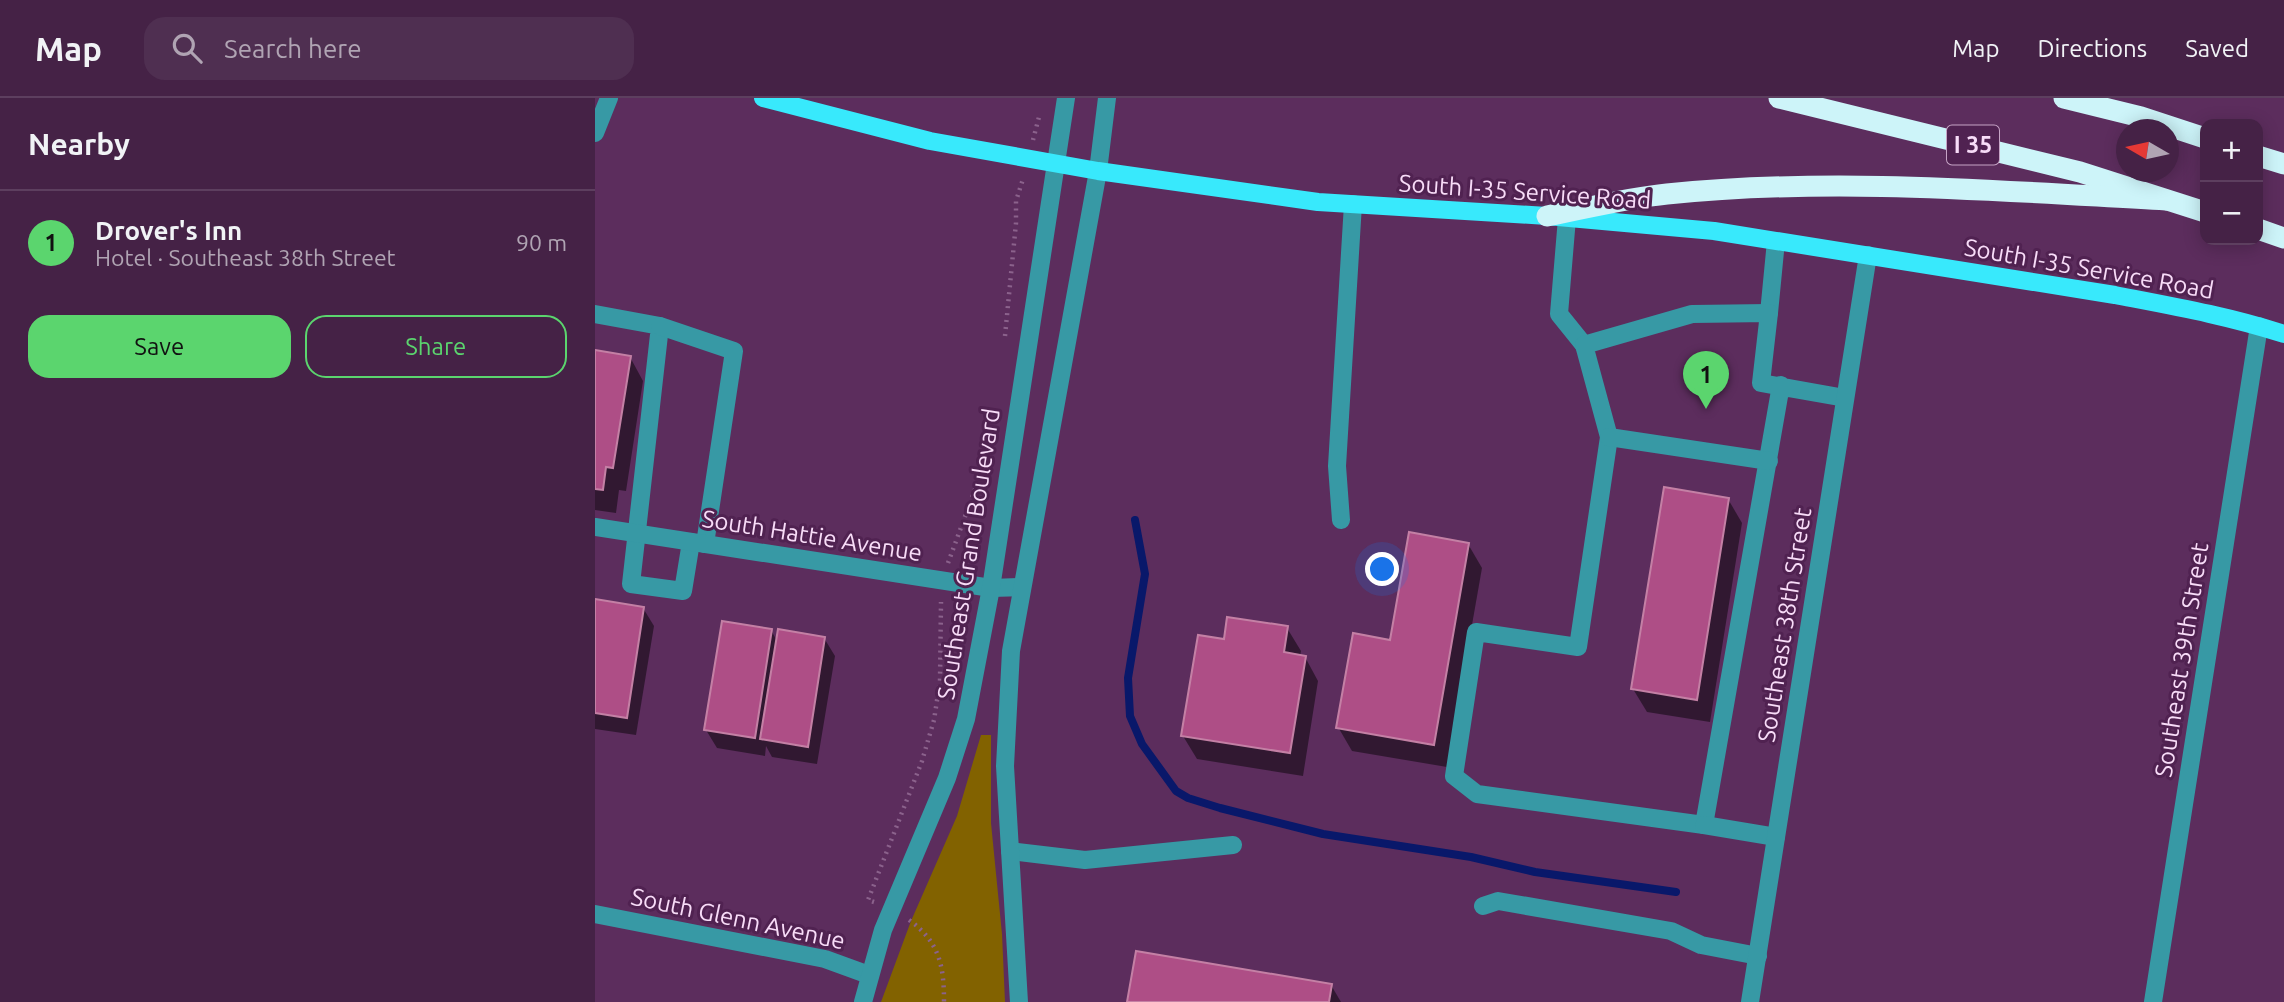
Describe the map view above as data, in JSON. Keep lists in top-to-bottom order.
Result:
{
  "streets": {
    "highway": ["I 35"],
    "main road": ["South I-35 Service Road"],
    "street": [
      "South Hattie Avenue",
      "Southeast Grand Boulevard",
      "Southeast 38th Street",
      "Southeast 39th Street",
      "South Glenn Avenue"
    ]
  },
  "crossings": [
    ["South I-35 Service Road", "Southeast Grand Boulevard"],
    ["South I-35 Service Road", "Southeast 38th Street"],
    ["South I-35 Service Road", "Southeast 39th Street"],
    ["South Hattie Avenue", "Southeast Grand Boulevard"],
    ["Southeast Grand Boulevard", "South Glenn Avenue"]
  ],
  "north": "left",
  "page": {
    "header": "Map",
    "search": "Search here",
    "nav": ["Map", "Directions", "Saved"],
    "heading": "Nearby",
    "map_buttons": ["+", "−"],
    "list": [
      {
        "mark": "1",
        "name": "Drover's Inn",
        "note": "Hotel · Southeast 38th Street",
        "value": "90 m"
      }
    ],
    "buttons": ["Save", "Share"],
    "pins": "1"
  }
}
